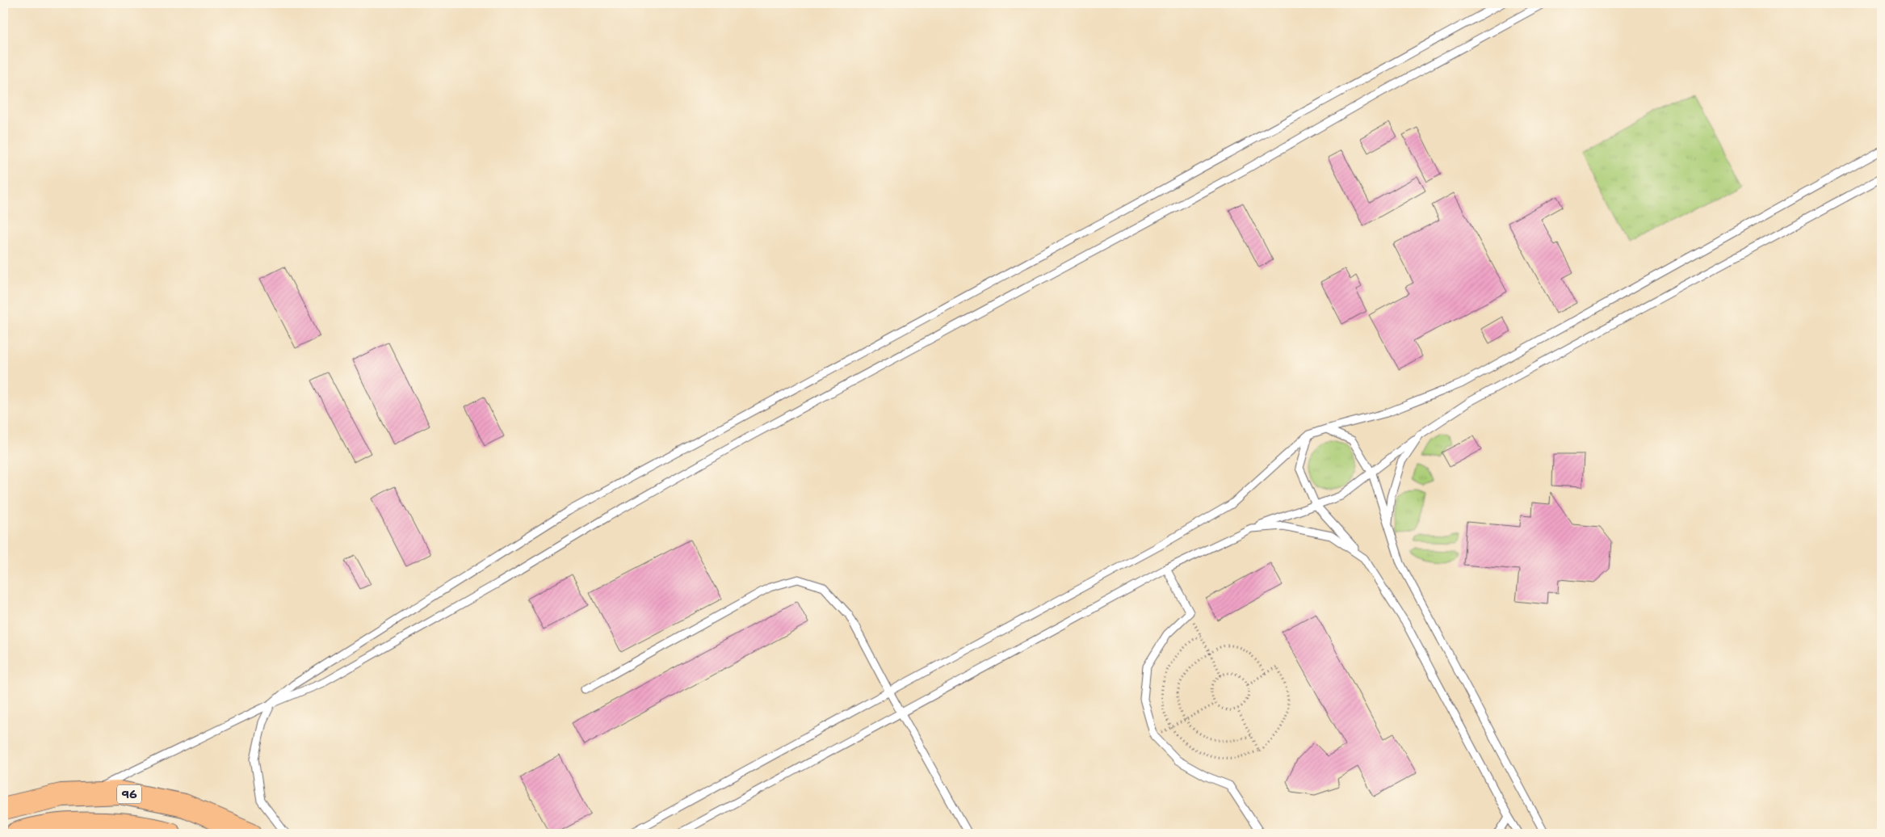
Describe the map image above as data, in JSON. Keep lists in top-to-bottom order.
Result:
{
  "streets": {
    "highway": ["96"]
  }
}
